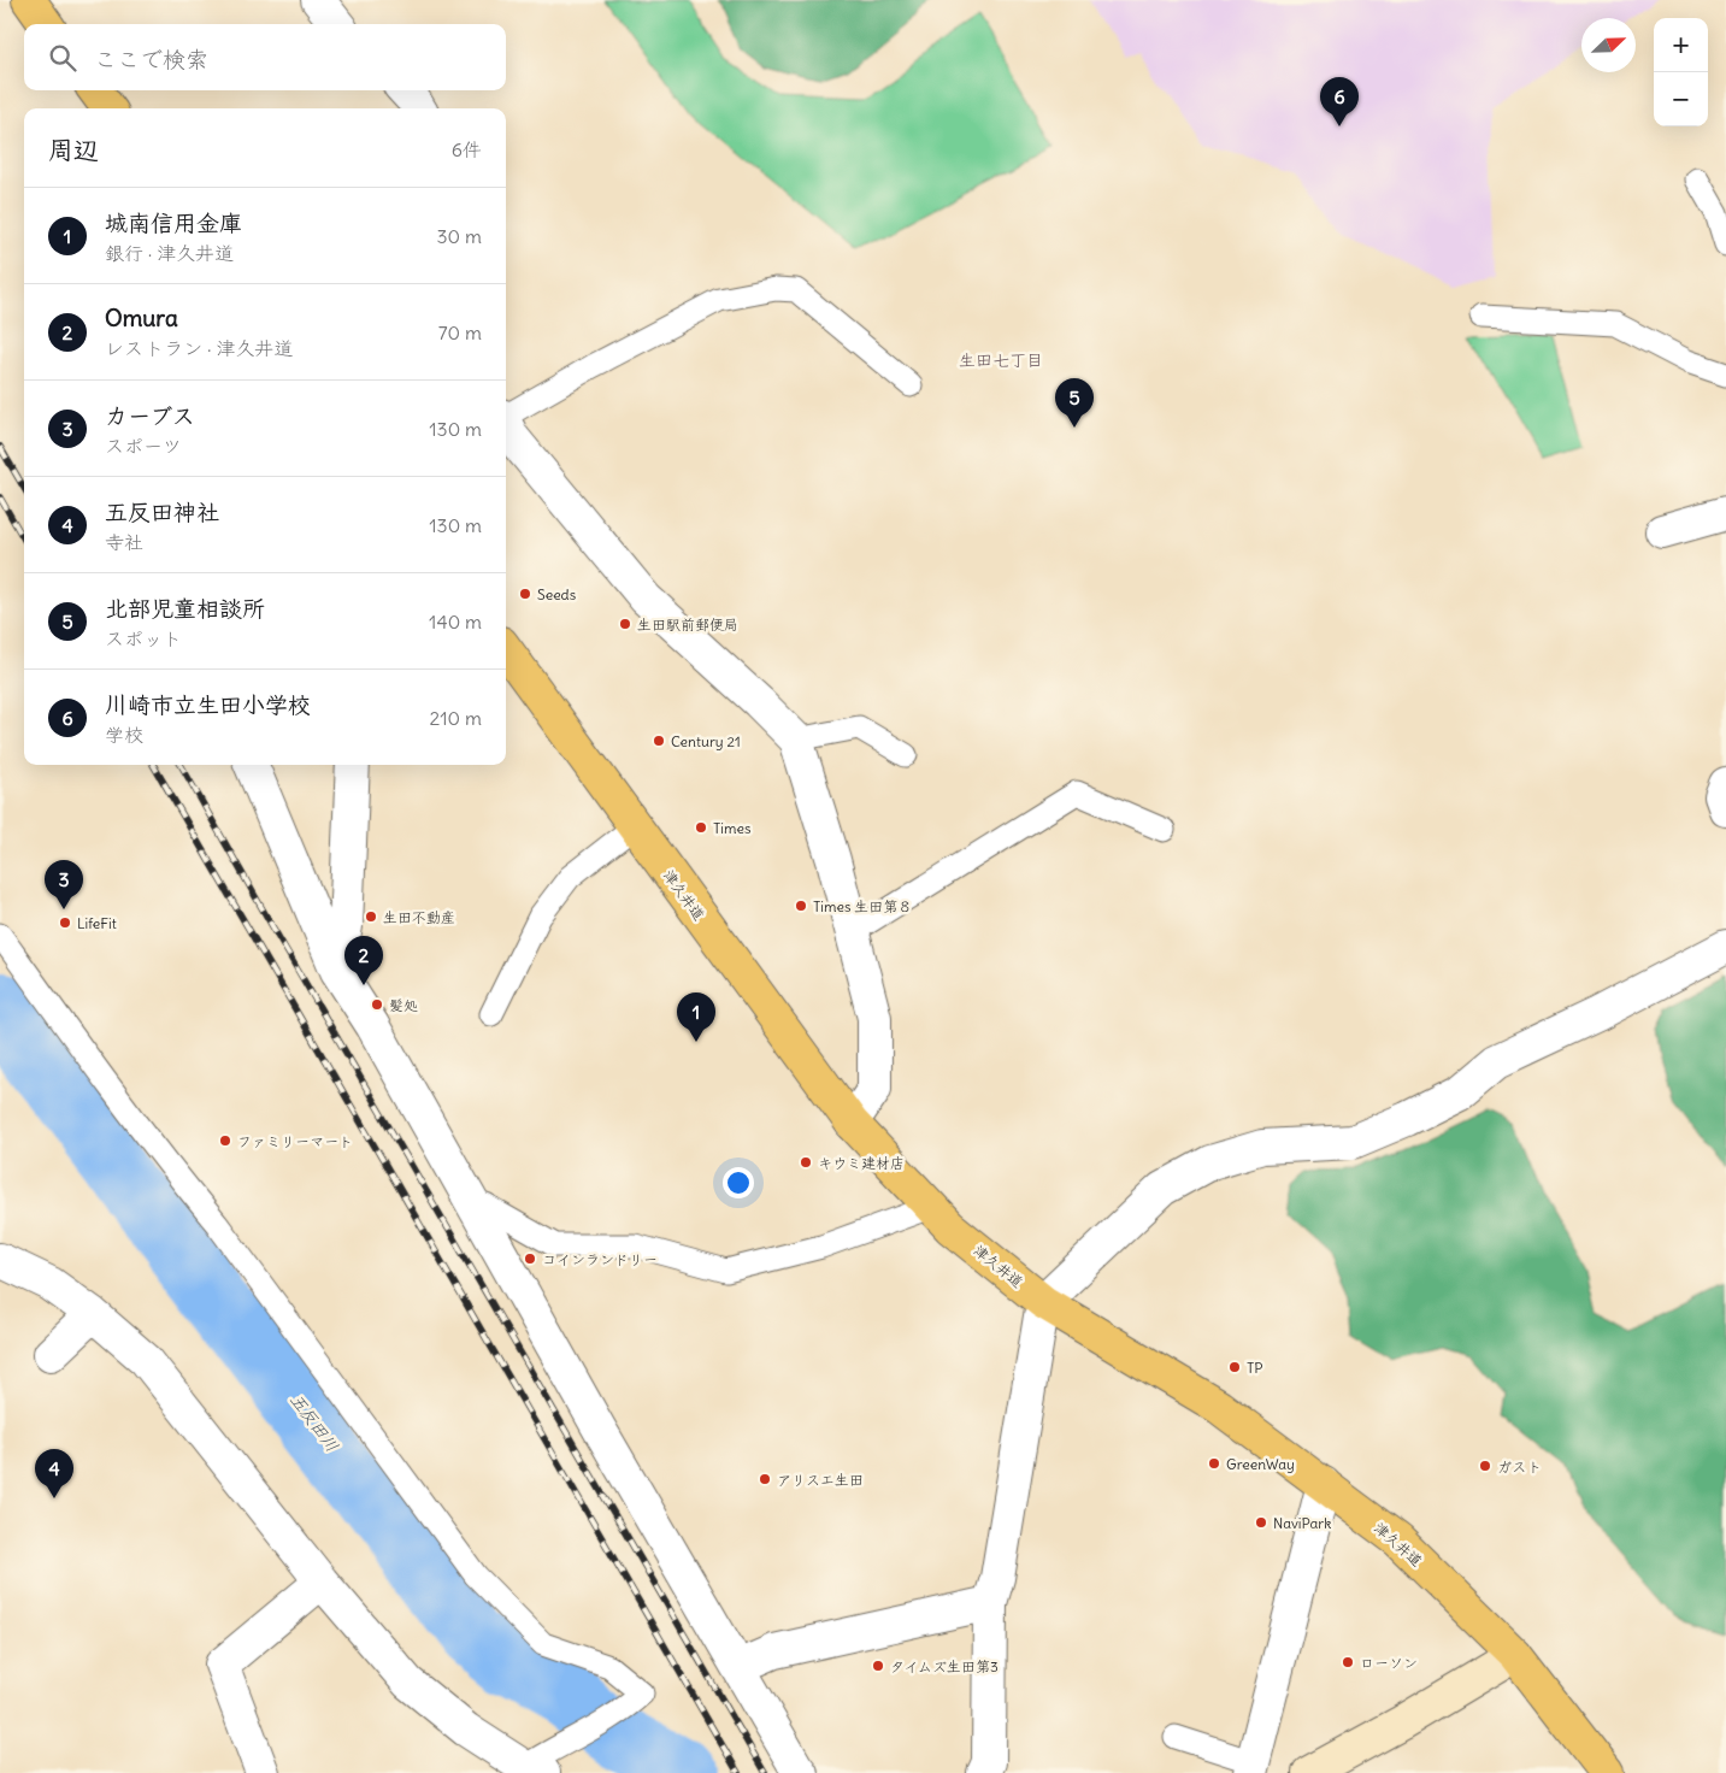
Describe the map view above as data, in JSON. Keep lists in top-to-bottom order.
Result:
{
  "streets": {
    "main road": ["津久井道"]
  },
  "districts": ["生田七丁目"],
  "water": ["五反田川"],
  "places": [
    "Seeds",
    "生田駅前郵便局",
    "Century 21",
    "Times",
    "Times 生田第８",
    "生田不動産",
    "LifeFit",
    "髪処",
    "ファミリーマート",
    "キウミ建材店",
    "コインランドリー",
    "TP",
    "GreenWay",
    "ガスト",
    "アリスエ生田",
    "NaviPark",
    "ローソン",
    "タイムズ生田第3"
  ],
  "north": "top right",
  "page": {
    "map_buttons": ["+", "−"],
    "search": "ここで検索",
    "pins": [
      "6",
      "5",
      "3",
      "2",
      "1",
      "4"
    ],
    "heading": ["周辺", "6件"],
    "list": [
      {
        "mark": "1",
        "name": "城南信用金庫",
        "note": "銀行 · 津久井道",
        "value": "30 m"
      },
      {
        "mark": "2",
        "name": "Omura",
        "note": "レストラン · 津久井道",
        "value": "70 m"
      },
      {
        "mark": "3",
        "name": "カーブス",
        "note": "スポーツ",
        "value": "130 m"
      },
      {
        "mark": "4",
        "name": "五反田神社",
        "note": "寺社",
        "value": "130 m"
      },
      {
        "mark": "5",
        "name": "北部児童相談所",
        "note": "スポット",
        "value": "140 m"
      },
      {
        "mark": "6",
        "name": "川崎市立生田小学校",
        "note": "学校",
        "value": "210 m"
      }
    ]
  }
}
